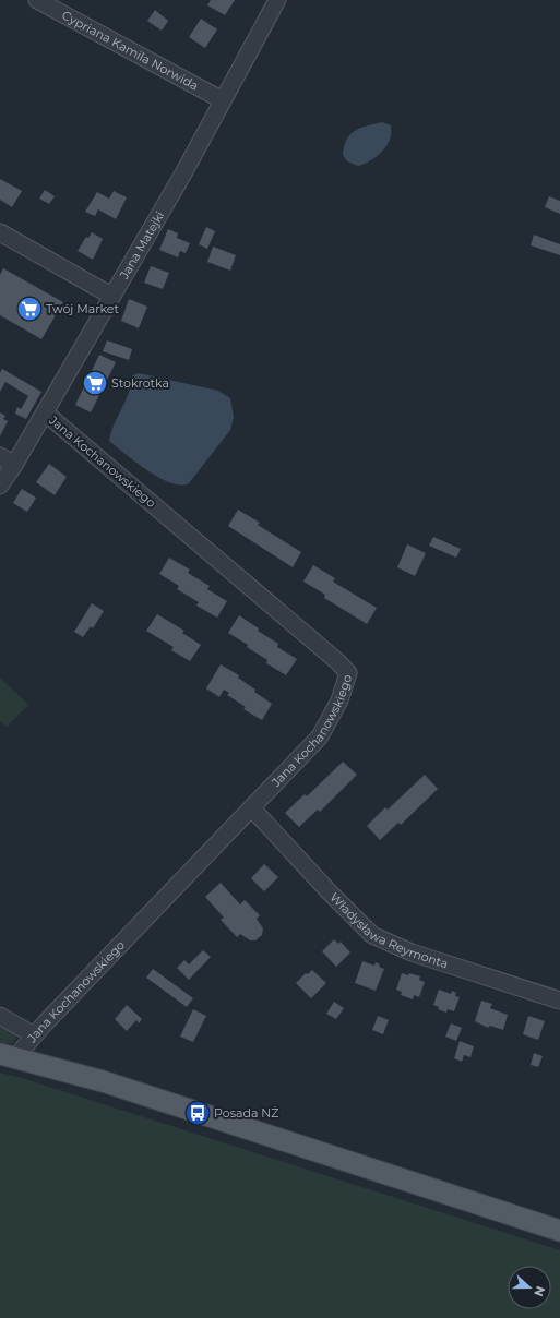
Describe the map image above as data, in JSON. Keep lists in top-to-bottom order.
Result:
{
  "streets": {
    "street": [
      "Cypriana Kamila Norwida",
      "Jana Matejki",
      "Jana Kochanowskiego",
      "Władysława Reymonta"
    ]
  },
  "crossings": [
    ["Cypriana Kamila Norwida", "Jana Matejki"],
    ["Jana Matejki", "Jana Kochanowskiego"],
    ["Jana Kochanowskiego", "Władysława Reymonta"]
  ],
  "places": {
    "supermarket": ["Twój Market", "Stokrotka"],
    "bus stop": ["Posada NŻ"]
  },
  "north": "right"
}
